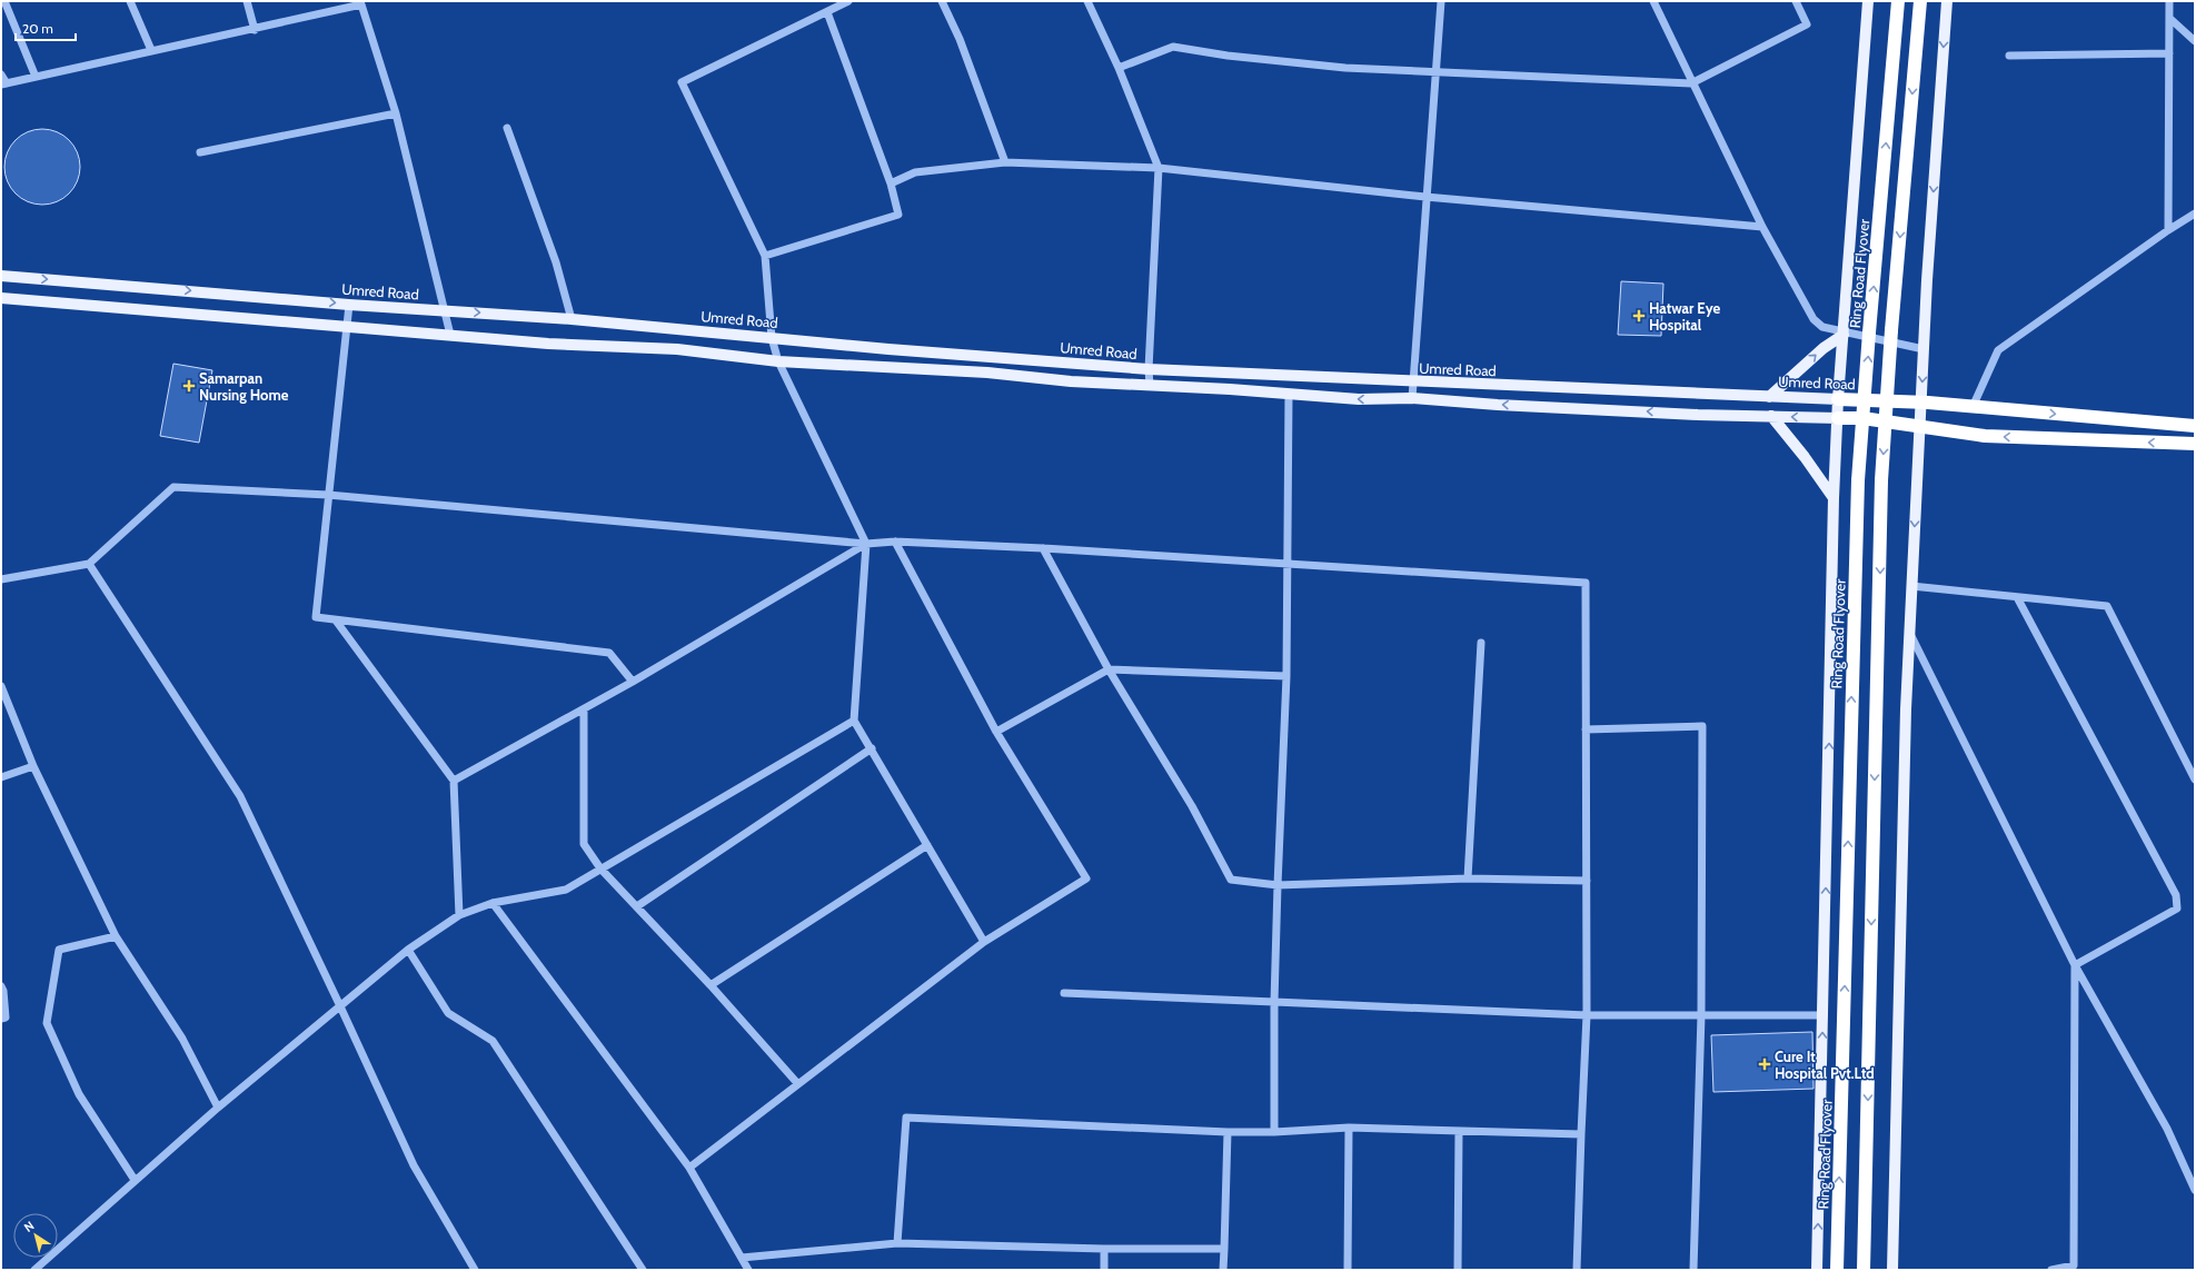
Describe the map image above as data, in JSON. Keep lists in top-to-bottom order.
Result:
{
  "streets": {
    "highway": ["Ring Road Flyover", "Umred Road"]
  },
  "places": {
    "health": ["Hatwar Eye Hospital", "Samarpan Nursing Home", "Cure It Hospital Pvt.Ltd"]
  },
  "scale_bar": "20 m",
  "north": "top left"
}
